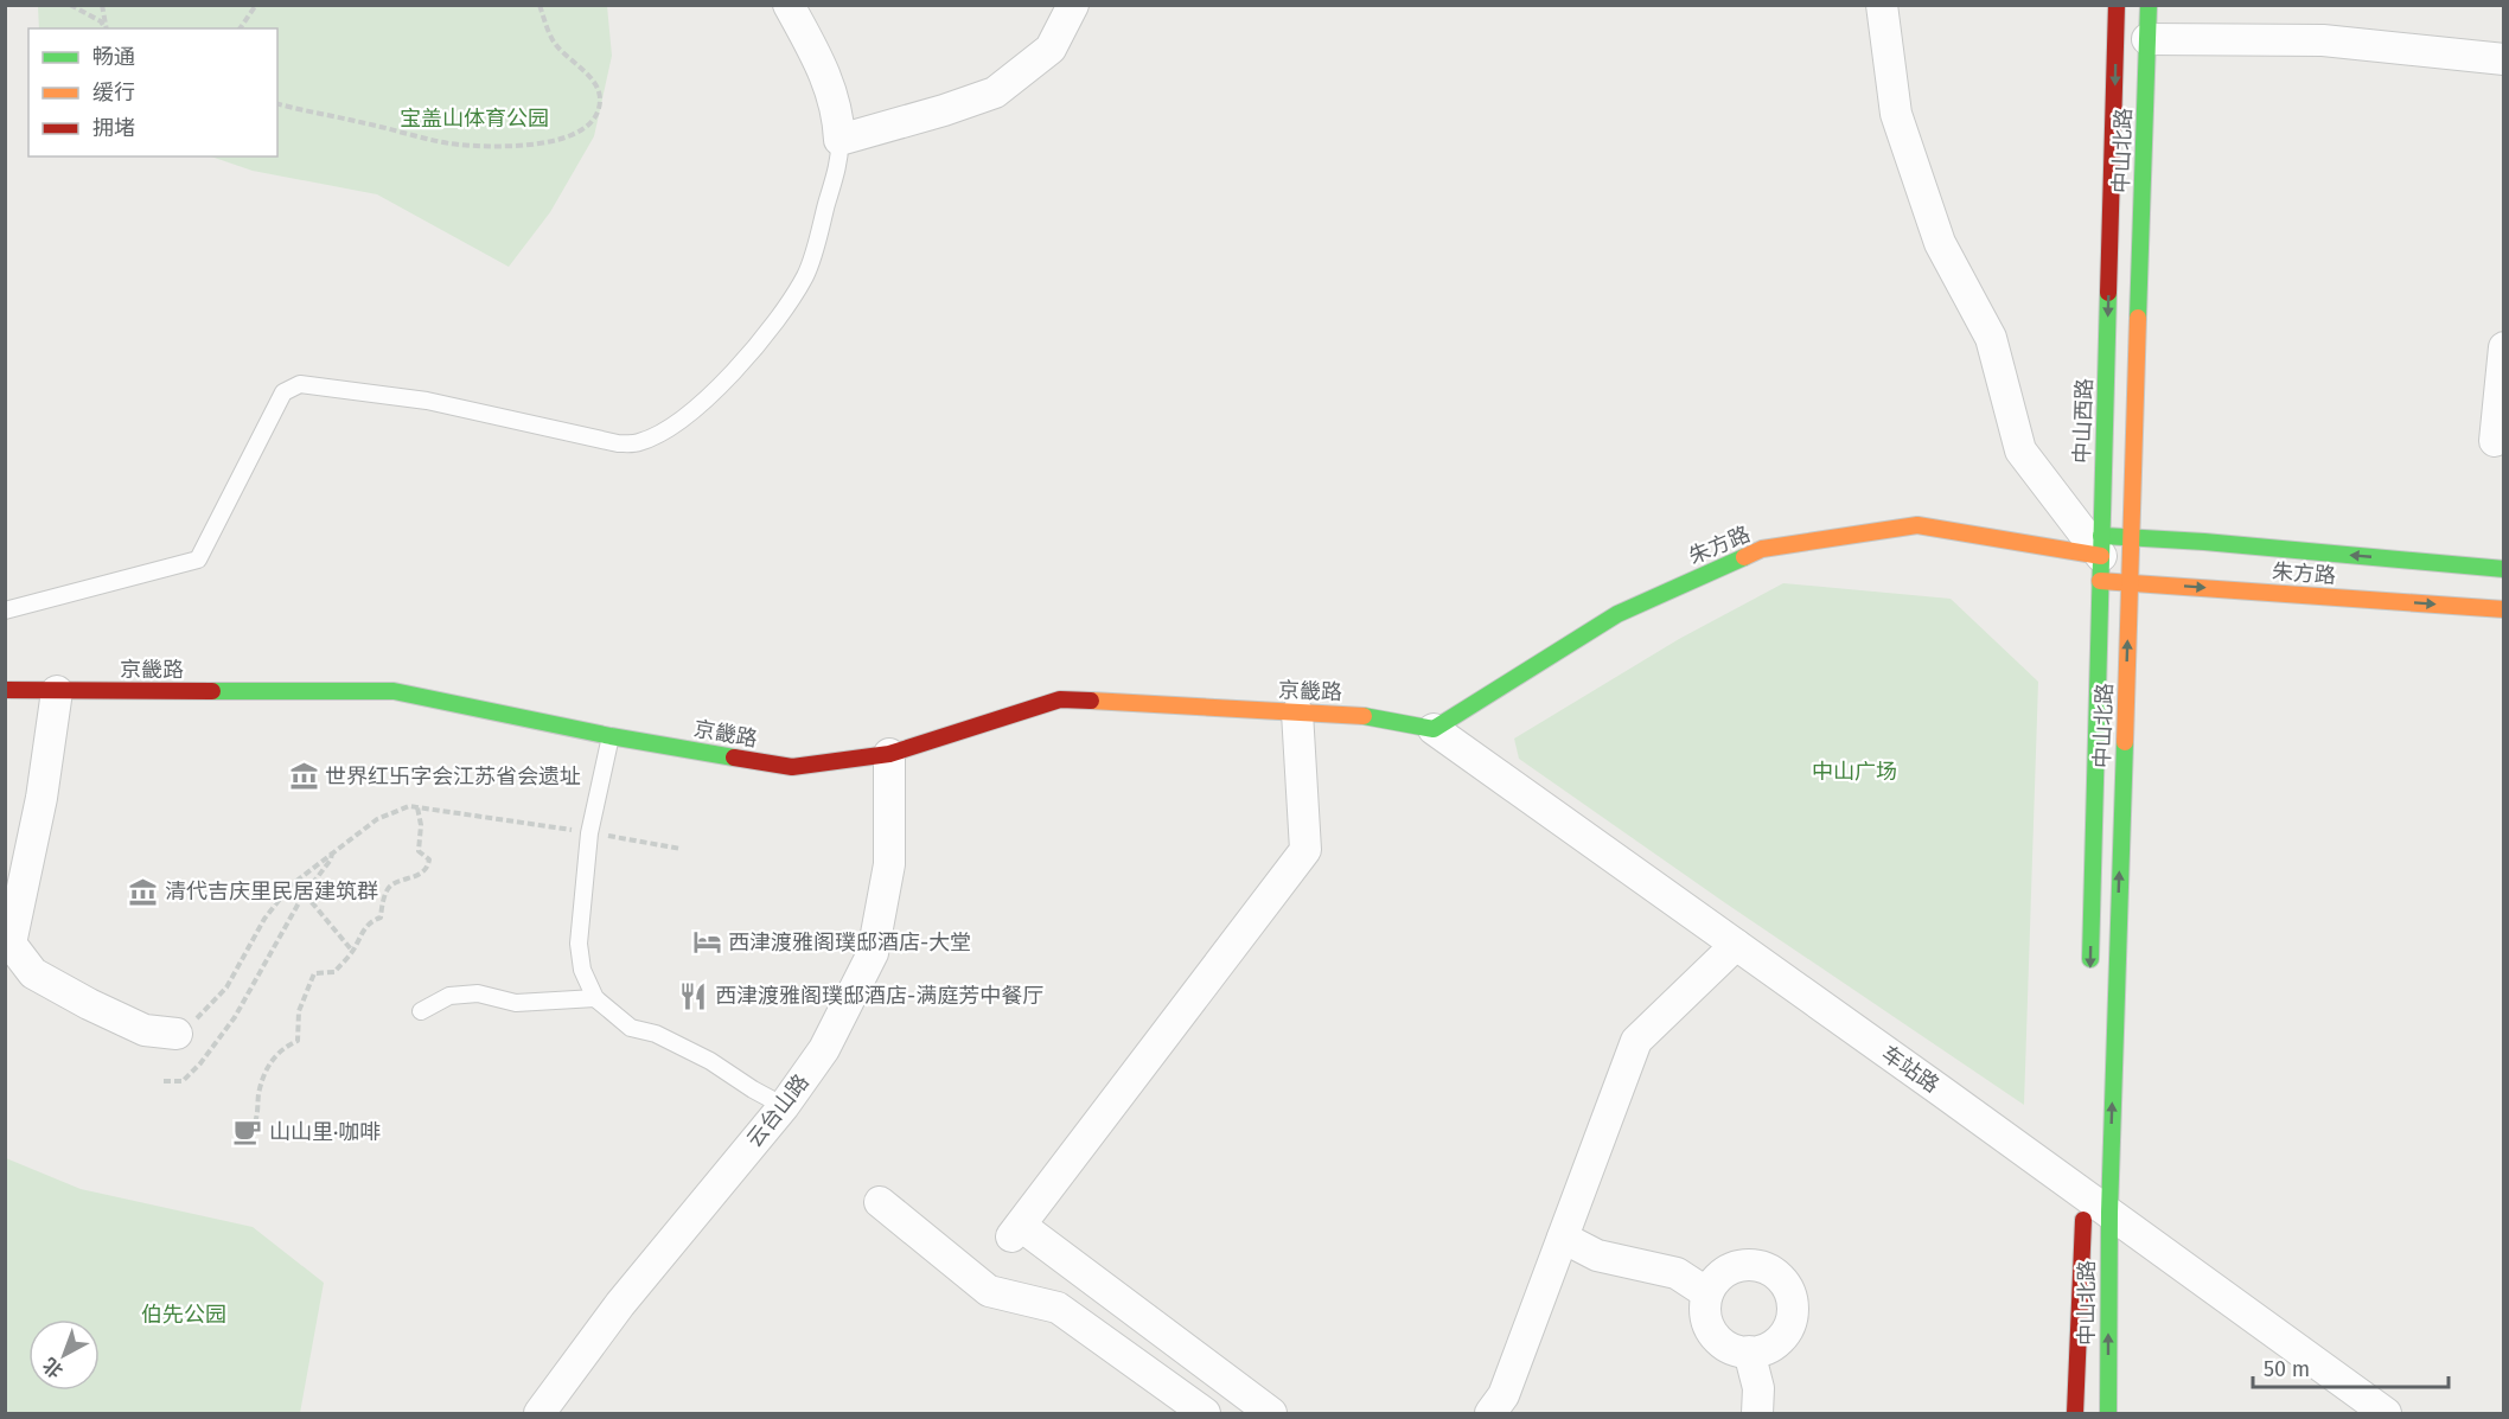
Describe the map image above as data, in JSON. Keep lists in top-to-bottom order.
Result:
{
  "streets": {
    "main road": [
      "中山北路",
      "中山西路",
      "朱方路",
      "京畿路"
    ],
    "street": ["车站路", "云台山路"]
  },
  "crossings": [
    ["中山北路", "朱方路"],
    ["中山北路", "车站路"],
    ["中山西路", "朱方路"],
    ["朱方路", "京畿路"],
    ["朱方路", "车站路"],
    ["京畿路", "车站路"],
    ["京畿路", "云台山路"]
  ],
  "one_way": ["中山北路", "中山西路"],
  "parks": ["宝盖山体育公园", "中山广场", "伯先公园"],
  "places": {
    "museum": ["世界红卐字会江苏省会遗址", "清代吉庆里民居建筑群"],
    "hotel": ["西津渡雅阁璞邸酒店-大堂"],
    "restaurant": ["西津渡雅阁璞邸酒店-满庭芳中餐厅"],
    "cafe": ["山山里·咖啡"]
  },
  "legend": ["畅通", "缓行", "拥堵"],
  "scale_bar": "50 m",
  "north": "bottom left"
}
